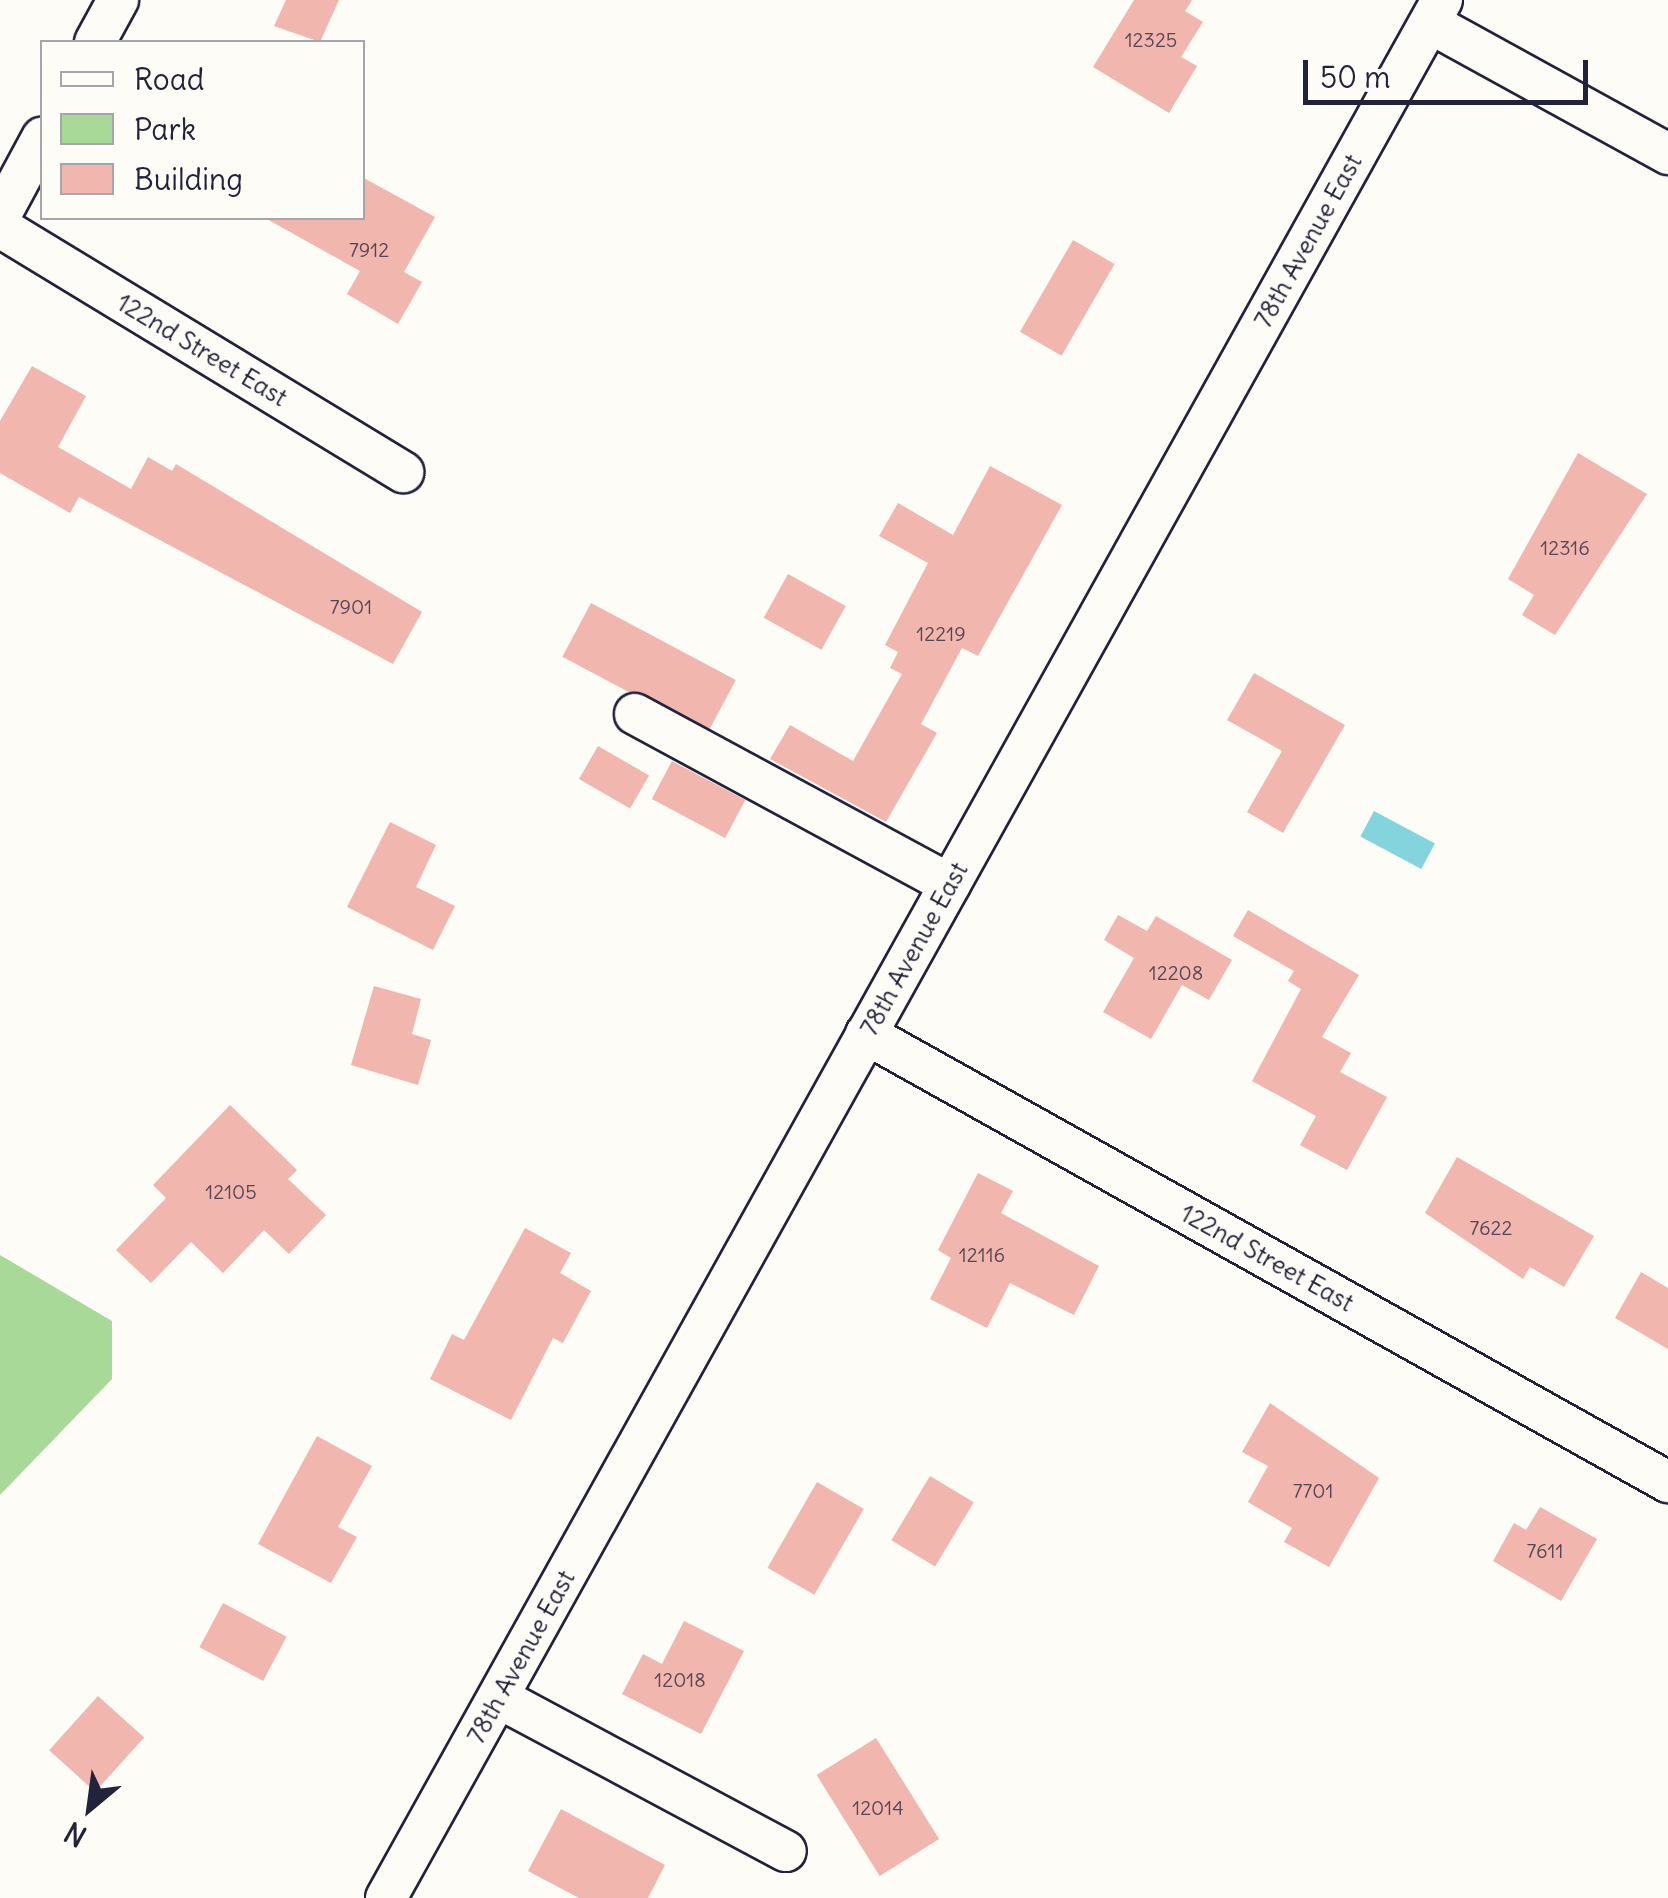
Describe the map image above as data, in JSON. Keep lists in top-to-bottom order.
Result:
{
  "streets": {
    "street": ["78th Avenue East", "122nd Street East"]
  },
  "crossings": [
    ["78th Avenue East", "122nd Street East"]
  ],
  "house_numbers": [
    "12325",
    "7912",
    "12316",
    "7901",
    "12219",
    "12208",
    "12105",
    "7622",
    "12116",
    "7701",
    "7611",
    "12018",
    "12014"
  ],
  "legend": ["Road", "Park", "Building"],
  "scale_bar": "50 m",
  "north": "bottom left"
}
